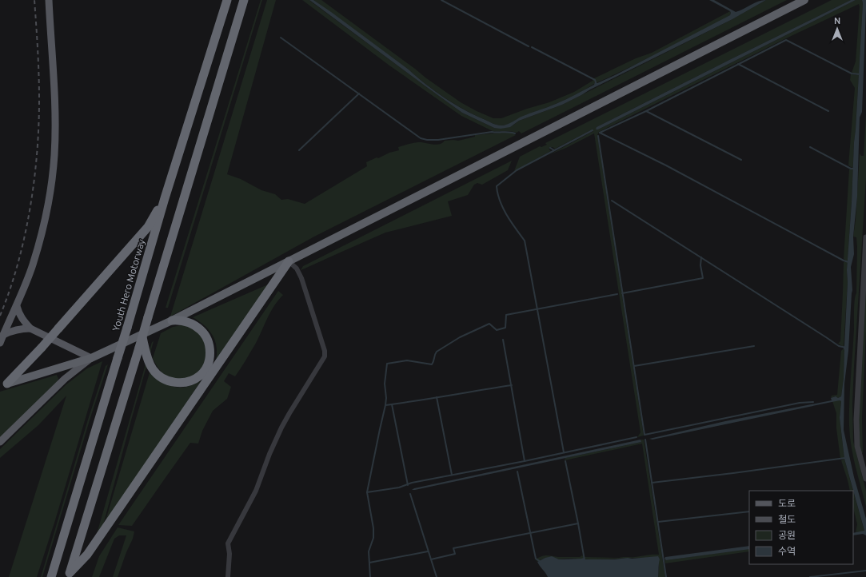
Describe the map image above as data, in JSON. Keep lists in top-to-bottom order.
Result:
{
  "streets": {
    "highway": ["Youth Hero Motorway"]
  },
  "legend": [
    "도로",
    "철도",
    "공원",
    "수역"
  ],
  "north": "top"
}
